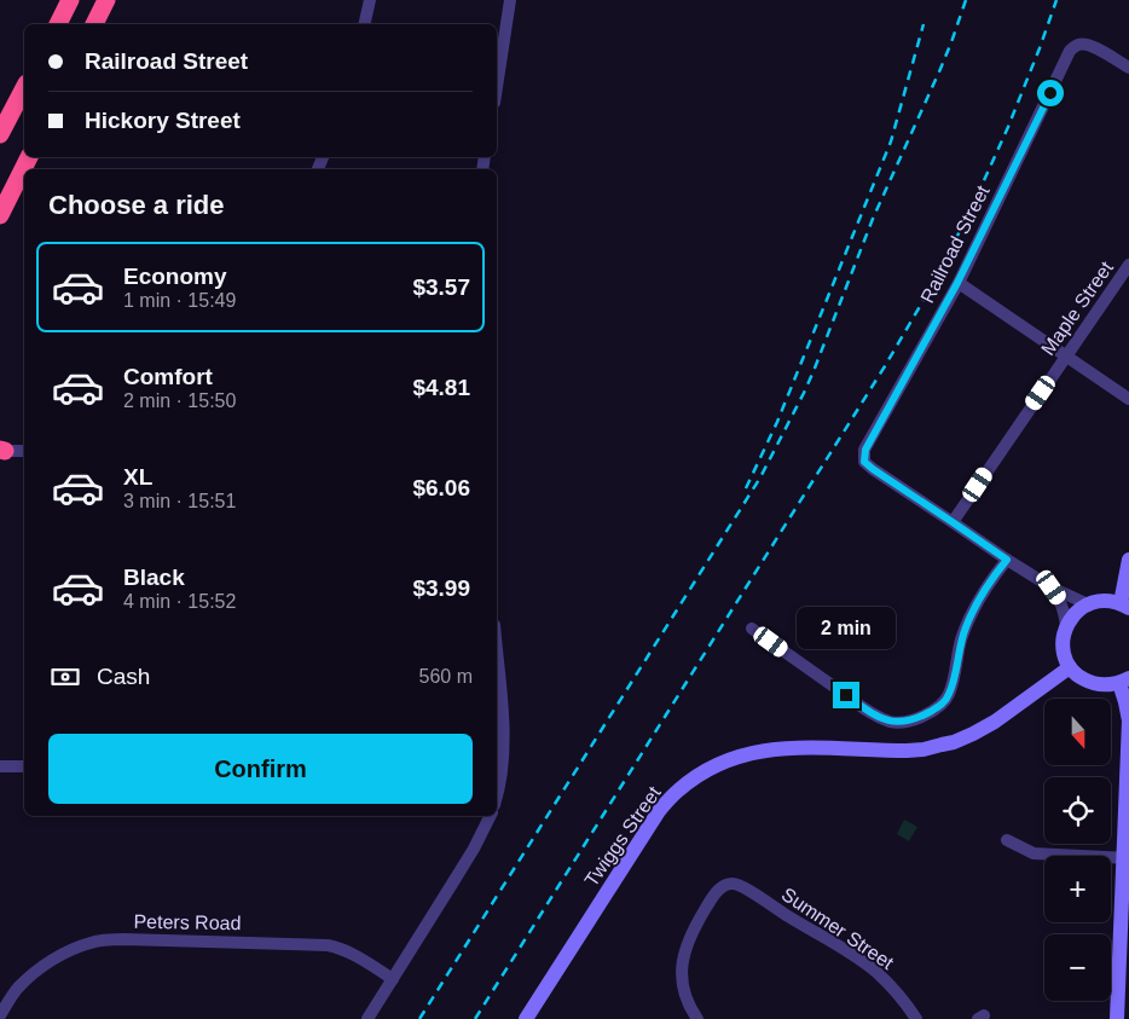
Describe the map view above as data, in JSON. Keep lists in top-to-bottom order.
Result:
{
  "streets": {
    "main road": ["Twiggs Street"],
    "street": [
      "Railroad Street",
      "Maple Street",
      "Peters Road",
      "Summer Street"
    ]
  },
  "crossings": [
    ["Railroad Street", "Maple Street"]
  ],
  "north": "bottom",
  "page": {
    "banner": ["Railroad Street", "Hickory Street"],
    "heading": "Choose a ride",
    "list": [
      {
        "name": "Economy",
        "note": "1 min · 15:49",
        "value": "$3.57"
      },
      {
        "name": "Comfort",
        "note": "2 min · 15:50",
        "value": "$4.81"
      },
      {
        "name": "XL",
        "note": "3 min · 15:51",
        "value": "$6.06"
      },
      {
        "name": "Black",
        "note": "4 min · 15:52",
        "value": "$3.99"
      }
    ],
    "bubble": "2 min",
    "pay": ["Cash", "560 m"],
    "map_buttons": ["+", "−"],
    "buttons": "Confirm"
  }
}
